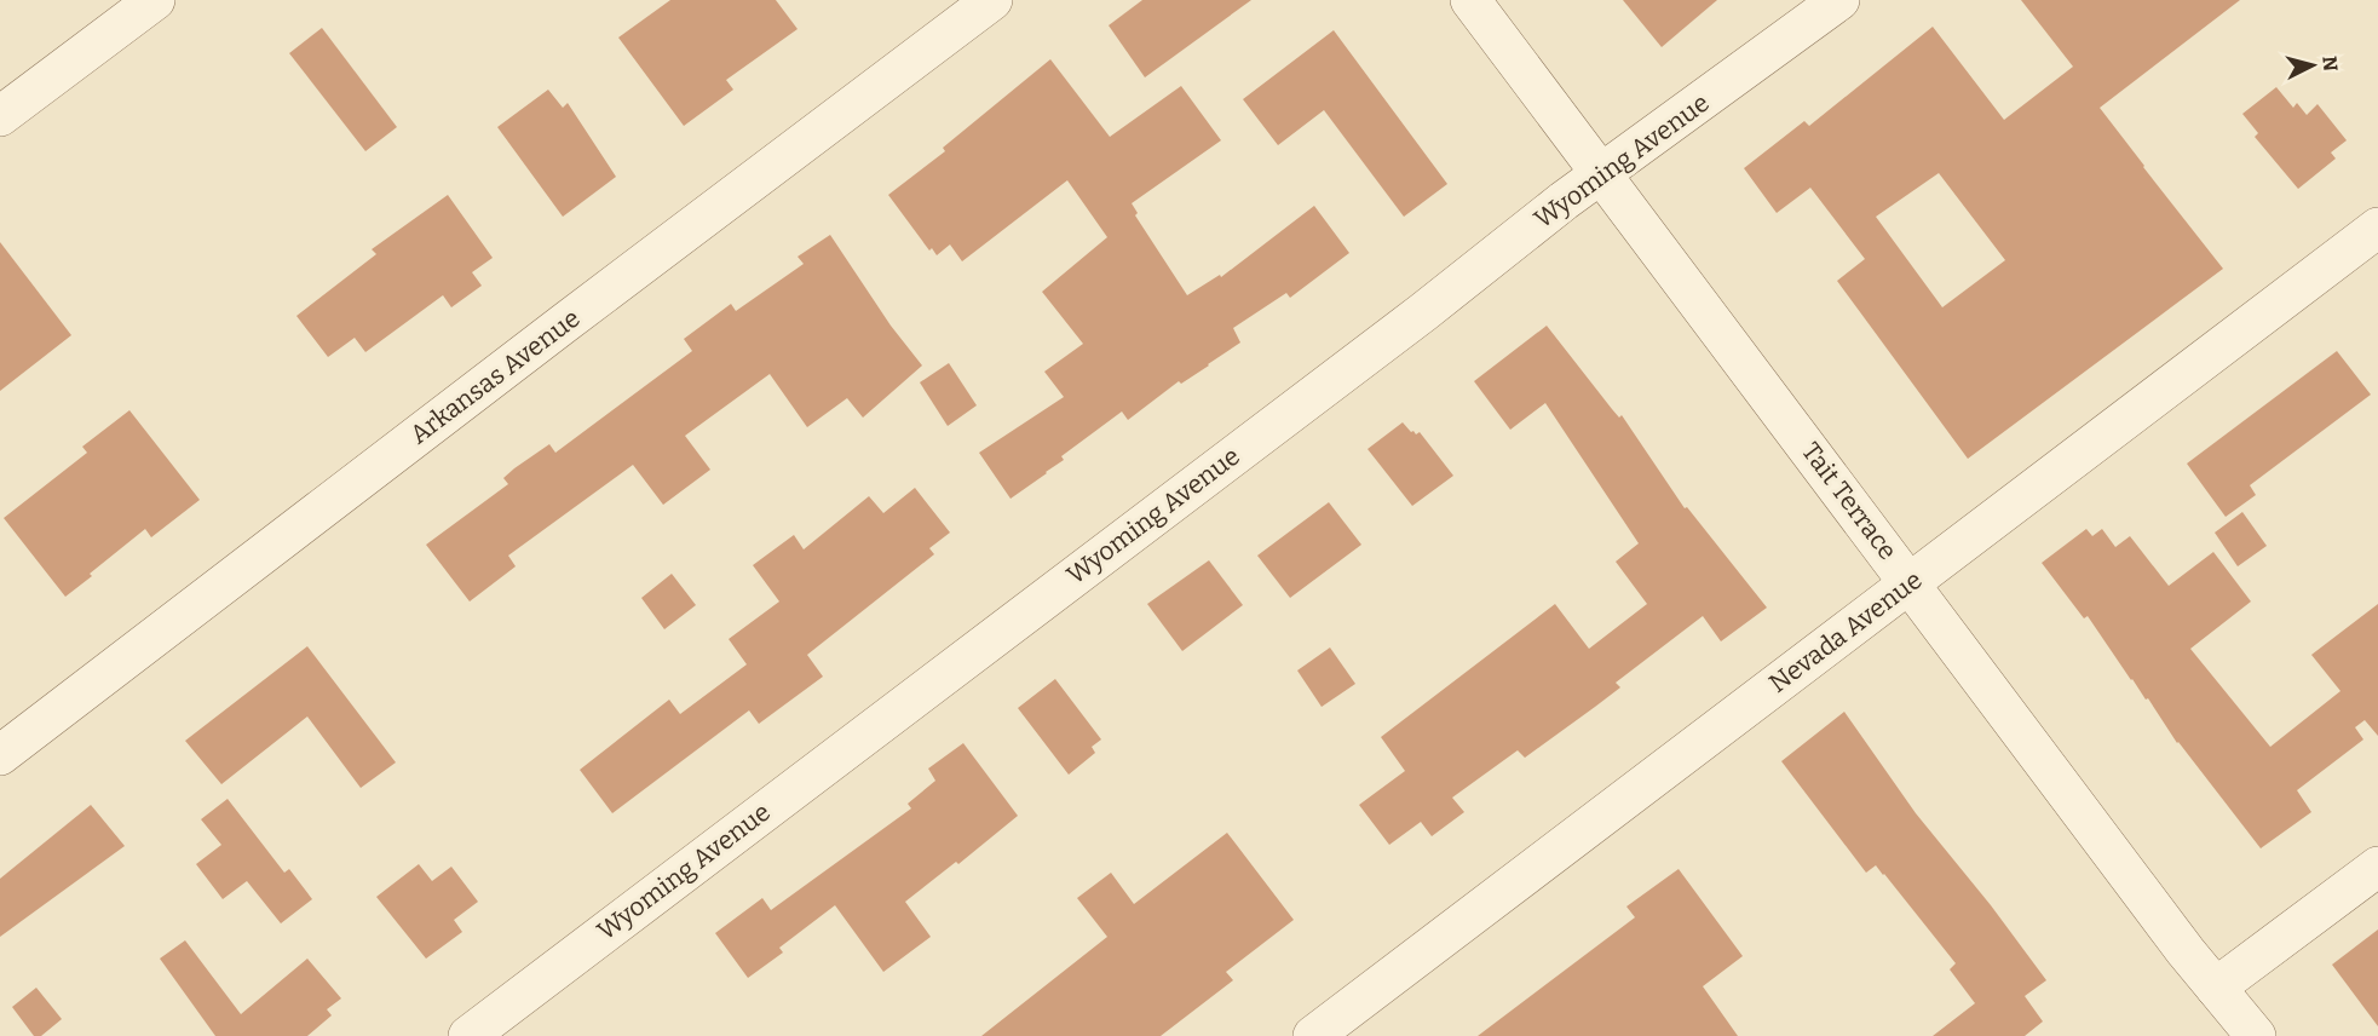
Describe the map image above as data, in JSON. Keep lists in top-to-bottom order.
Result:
{
  "streets": {
    "street": [
      "Wyoming Avenue",
      "Arkansas Avenue",
      "Tait Terrace",
      "Nevada Avenue"
    ]
  },
  "crossings": [
    ["Wyoming Avenue", "Tait Terrace"],
    ["Tait Terrace", "Nevada Avenue"]
  ],
  "north": "right"
}
